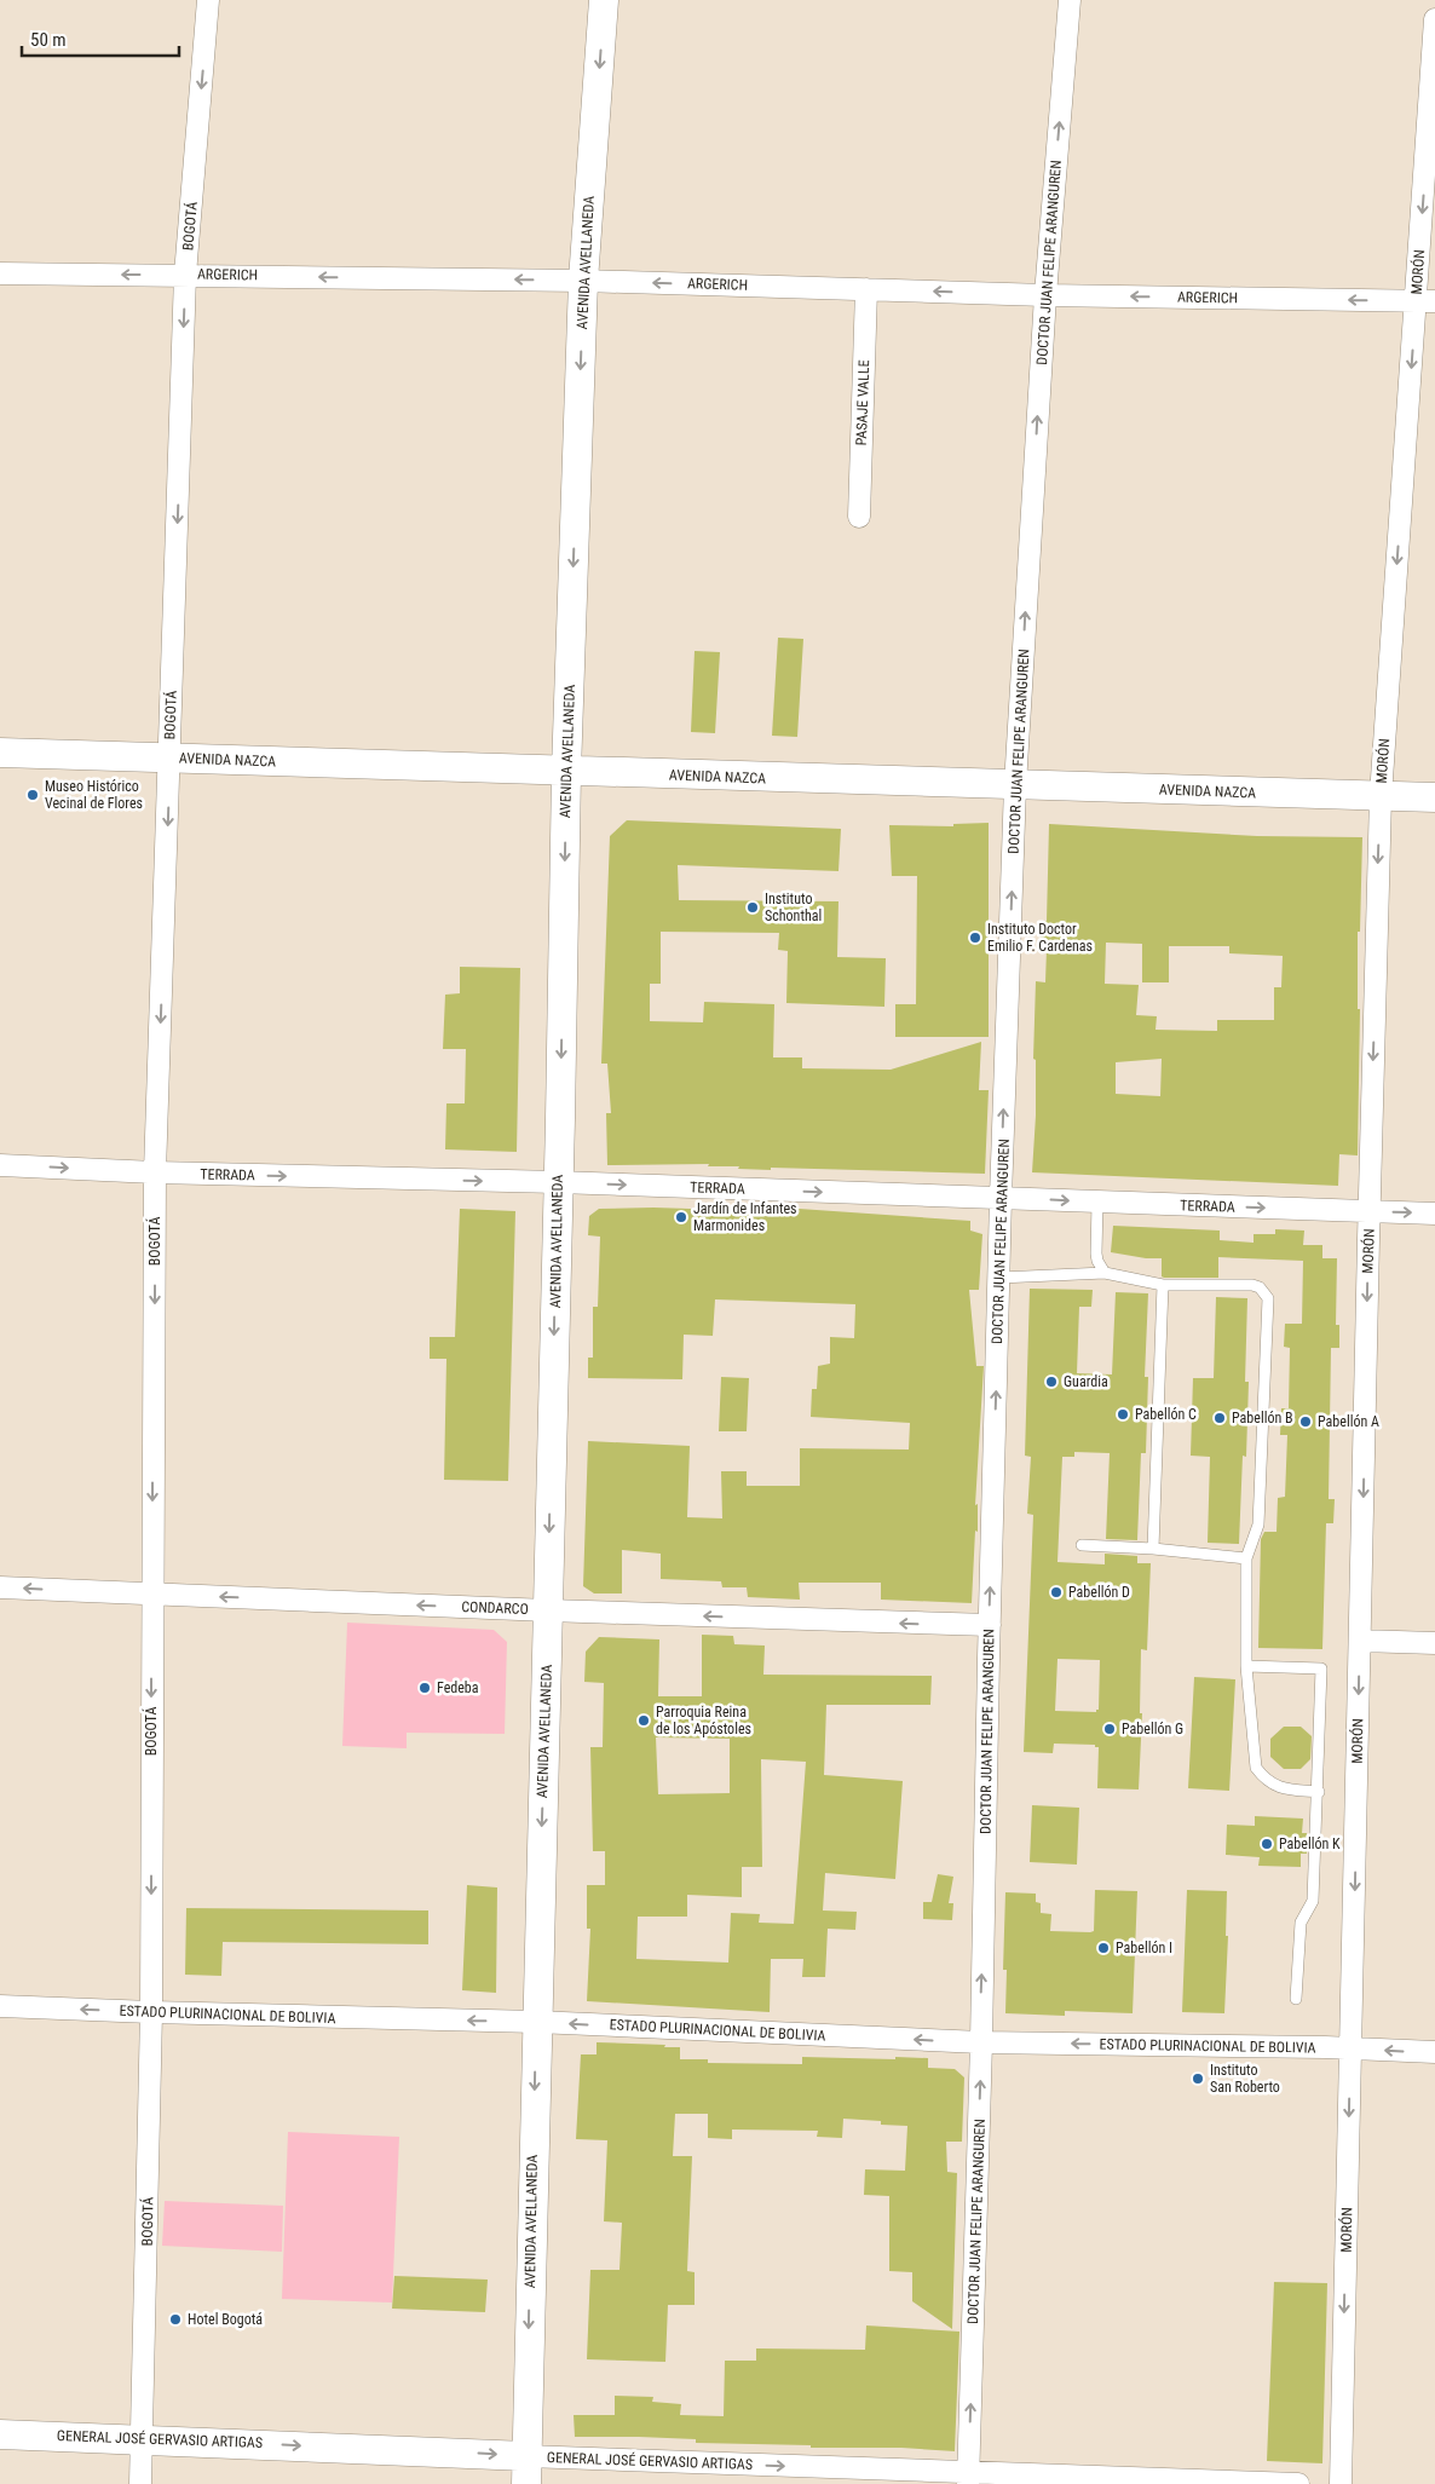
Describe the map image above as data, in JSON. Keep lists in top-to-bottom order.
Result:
{
  "streets": {
    "main road": ["AVENIDA AVELLANEDA", "AVENIDA NAZCA", "GENERAL JOSÉ GERVASIO ARTIGAS"],
    "street": [
      "BOGOTÁ",
      "DOCTOR JUAN FELIPE ARANGUREN",
      "MORÓN",
      "ARGERICH",
      "PASAJE VALLE",
      "TERRADA",
      "CONDARCO",
      "ESTADO PLURINACIONAL DE BOLIVIA"
    ]
  },
  "crossings": [
    ["BOGOTÁ", "ARGERICH"],
    ["BOGOTÁ", "AVENIDA NAZCA"],
    ["BOGOTÁ", "TERRADA"],
    ["BOGOTÁ", "CONDARCO"],
    ["BOGOTÁ", "ESTADO PLURINACIONAL DE BOLIVIA"],
    ["BOGOTÁ", "GENERAL JOSÉ GERVASIO ARTIGAS"],
    ["AVENIDA AVELLANEDA", "ARGERICH"],
    ["AVENIDA AVELLANEDA", "AVENIDA NAZCA"],
    ["AVENIDA AVELLANEDA", "TERRADA"],
    ["AVENIDA AVELLANEDA", "CONDARCO"],
    ["AVENIDA AVELLANEDA", "ESTADO PLURINACIONAL DE BOLIVIA"],
    ["AVENIDA AVELLANEDA", "GENERAL JOSÉ GERVASIO ARTIGAS"],
    ["DOCTOR JUAN FELIPE ARANGUREN", "ARGERICH"],
    ["DOCTOR JUAN FELIPE ARANGUREN", "AVENIDA NAZCA"],
    ["DOCTOR JUAN FELIPE ARANGUREN", "TERRADA"],
    ["DOCTOR JUAN FELIPE ARANGUREN", "CONDARCO"],
    ["DOCTOR JUAN FELIPE ARANGUREN", "ESTADO PLURINACIONAL DE BOLIVIA"],
    ["DOCTOR JUAN FELIPE ARANGUREN", "GENERAL JOSÉ GERVASIO ARTIGAS"],
    ["MORÓN", "ARGERICH"],
    ["MORÓN", "AVENIDA NAZCA"],
    ["MORÓN", "TERRADA"],
    ["MORÓN", "ESTADO PLURINACIONAL DE BOLIVIA"],
    ["ARGERICH", "PASAJE VALLE"]
  ],
  "one_way": [
    "BOGOTÁ",
    "AVENIDA AVELLANEDA",
    "DOCTOR JUAN FELIPE ARANGUREN",
    "MORÓN",
    "ARGERICH",
    "TERRADA",
    "CONDARCO",
    "ESTADO PLURINACIONAL DE BOLIVIA",
    "GENERAL JOSÉ GERVASIO ARTIGAS"
  ],
  "places": [
    "Museo Histórico Vecinal de Flores",
    "Instituto Schonthal",
    "Instituto Doctor Emilio F. Cardenas",
    "Jardín de Infantes Marmonides",
    "Guardia",
    "Pabellón C",
    "Pabellón B",
    "Pabellón A",
    "Pabellón D",
    "Fedeba",
    "Parroquia Reina de los Apóstoles",
    "Pabellón G",
    "Pabellón K",
    "Pabellón I",
    "Instituto San Roberto",
    "Hotel Bogotá"
  ],
  "scale_bar": "50 m"
}
